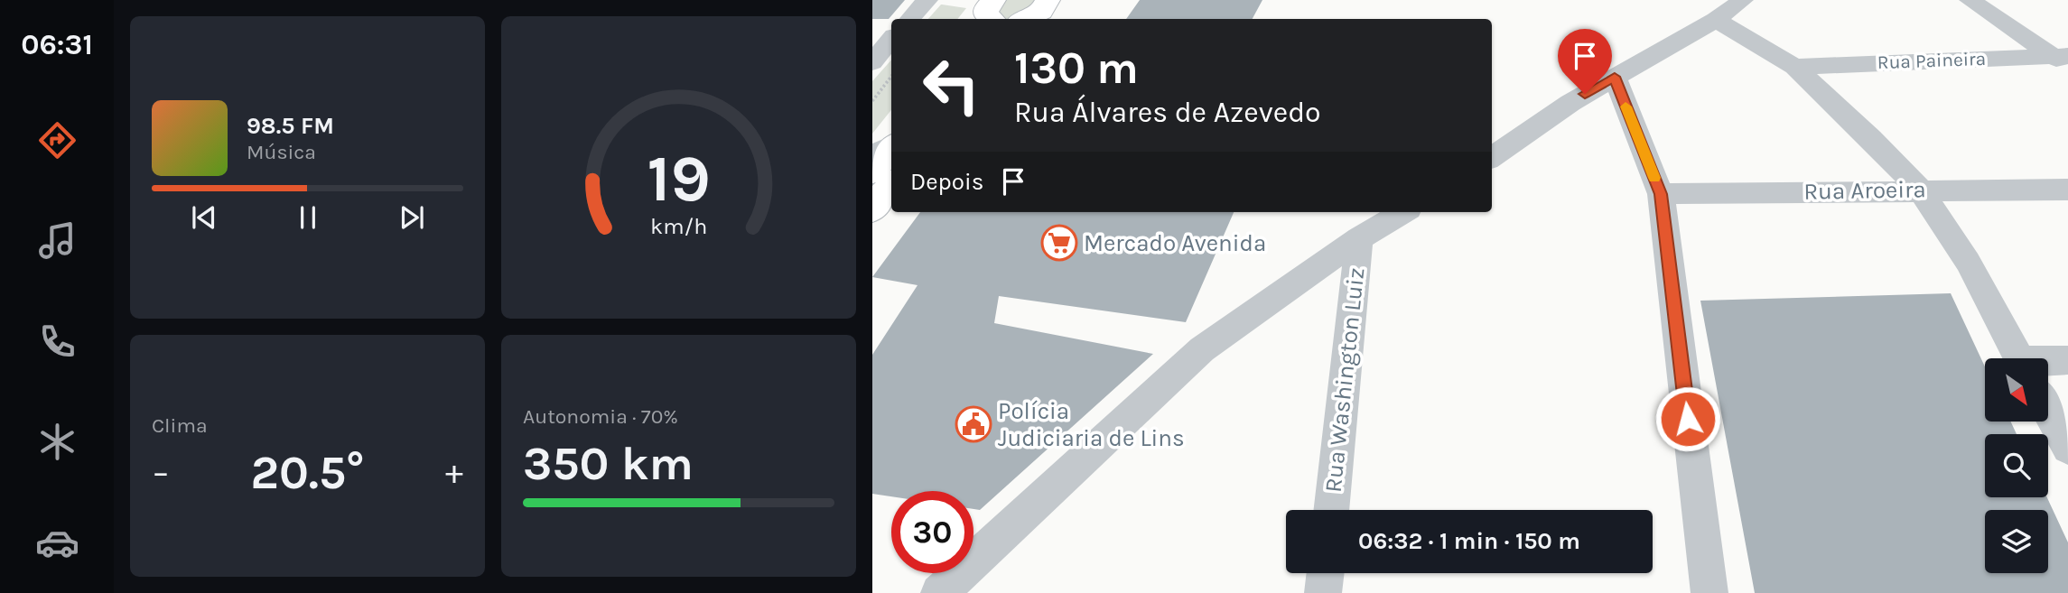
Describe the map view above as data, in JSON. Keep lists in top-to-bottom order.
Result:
{
  "streets": {
    "street": ["Rua Paineira", "Rua Aroeira", "Rua Washington Luiz"]
  },
  "places": {
    "supermarket": ["Mercado Avenida"],
    "public building": ["Polícia Judiciaria de Lins"]
  },
  "north": "bottom right",
  "page": {
    "tabs": "06:31",
    "turn": ["130 m", "Rua Álvares de Azevedo"],
    "song": ["98.5 FM", "Música"],
    "then": "Depois",
    "tile": [
      "Clima",
      ["Autonomia · 70%", "350 km"]
    ],
    "heat": ["−", "20.5°", "+"],
    "limit": "30",
    "trip": "06:32 · 1 min · 150 m",
    "gauge": ["19", "km/h"]
  }
}
